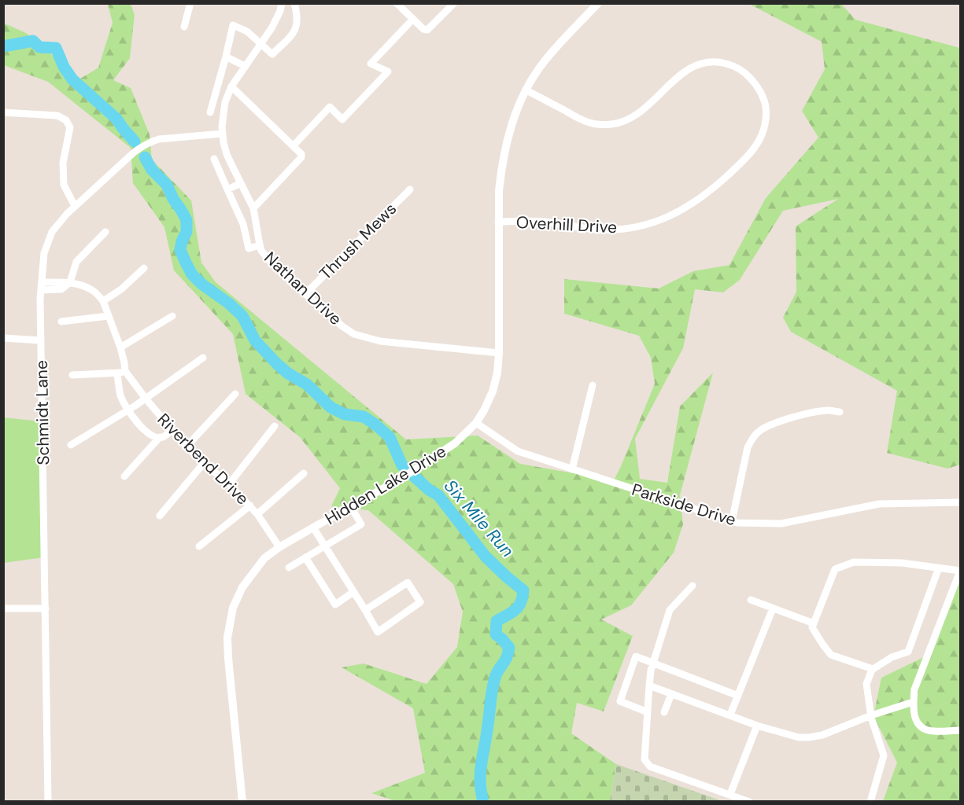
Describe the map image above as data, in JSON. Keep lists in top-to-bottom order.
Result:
{
  "streets": {
    "street": [
      "Overhill Drive",
      "Thrush Mews",
      "Nathan Drive",
      "Schmidt Lane",
      "Riverbend Drive",
      "Hidden Lake Drive",
      "Parkside Drive"
    ]
  },
  "crossings": [
    ["Overhill Drive", "Hidden Lake Drive"],
    ["Thrush Mews", "Nathan Drive"],
    ["Nathan Drive", "Schmidt Lane"],
    ["Nathan Drive", "Hidden Lake Drive"],
    ["Riverbend Drive", "Hidden Lake Drive"],
    ["Hidden Lake Drive", "Parkside Drive"]
  ],
  "water": ["Six Mile Run"]
}
